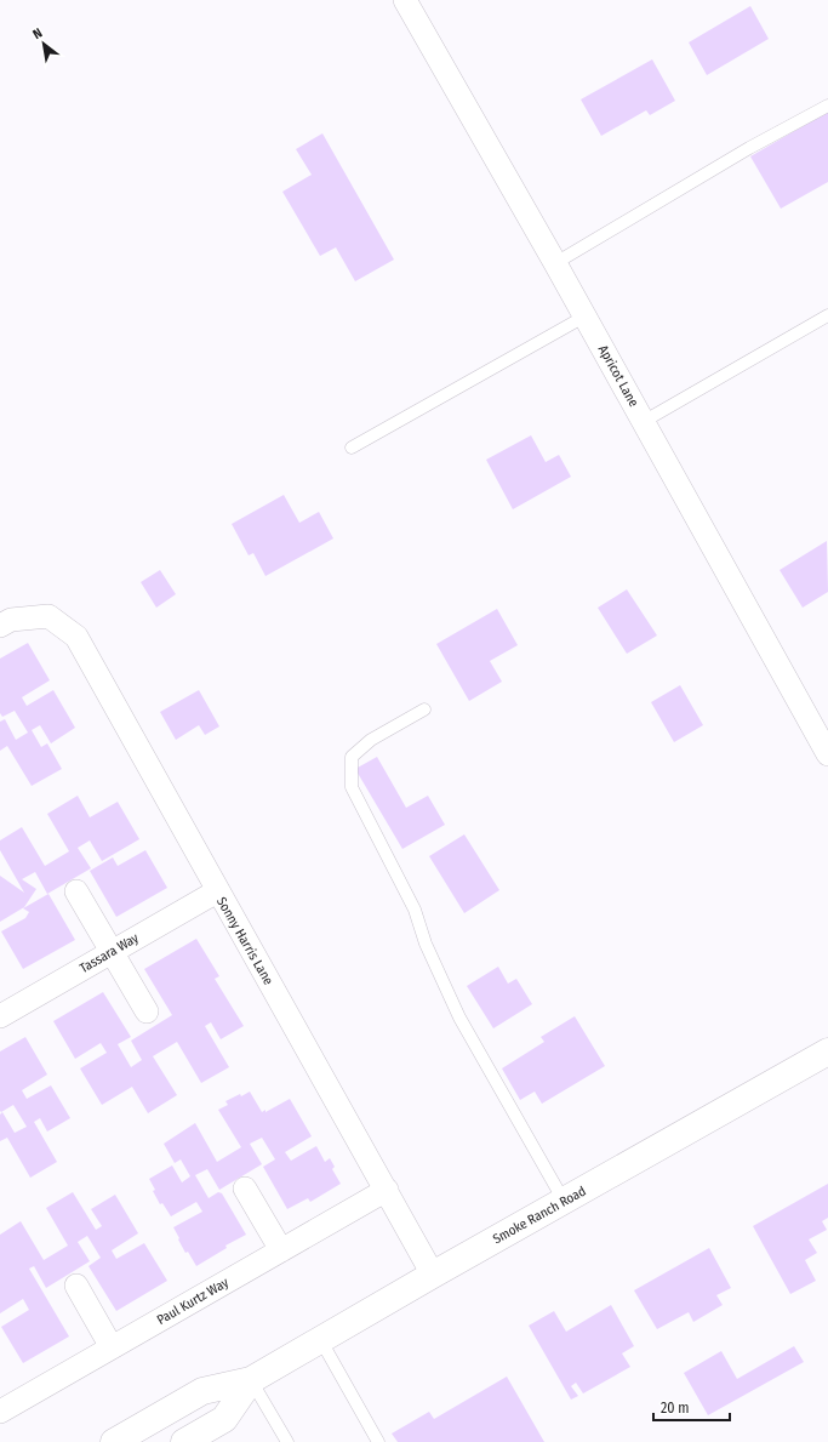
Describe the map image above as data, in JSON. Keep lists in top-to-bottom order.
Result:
{
  "streets": {
    "main road": ["Smoke Ranch Road"],
    "street": [
      "Apricot Lane",
      "Sonny Harris Lane",
      "Tassara Way",
      "Paul Kurtz Way"
    ]
  },
  "crossings": [
    ["Sonny Harris Lane", "Tassara Way"],
    ["Sonny Harris Lane", "Smoke Ranch Road"],
    ["Sonny Harris Lane", "Paul Kurtz Way"]
  ],
  "scale_bar": "20 m",
  "north": "top left"
}
